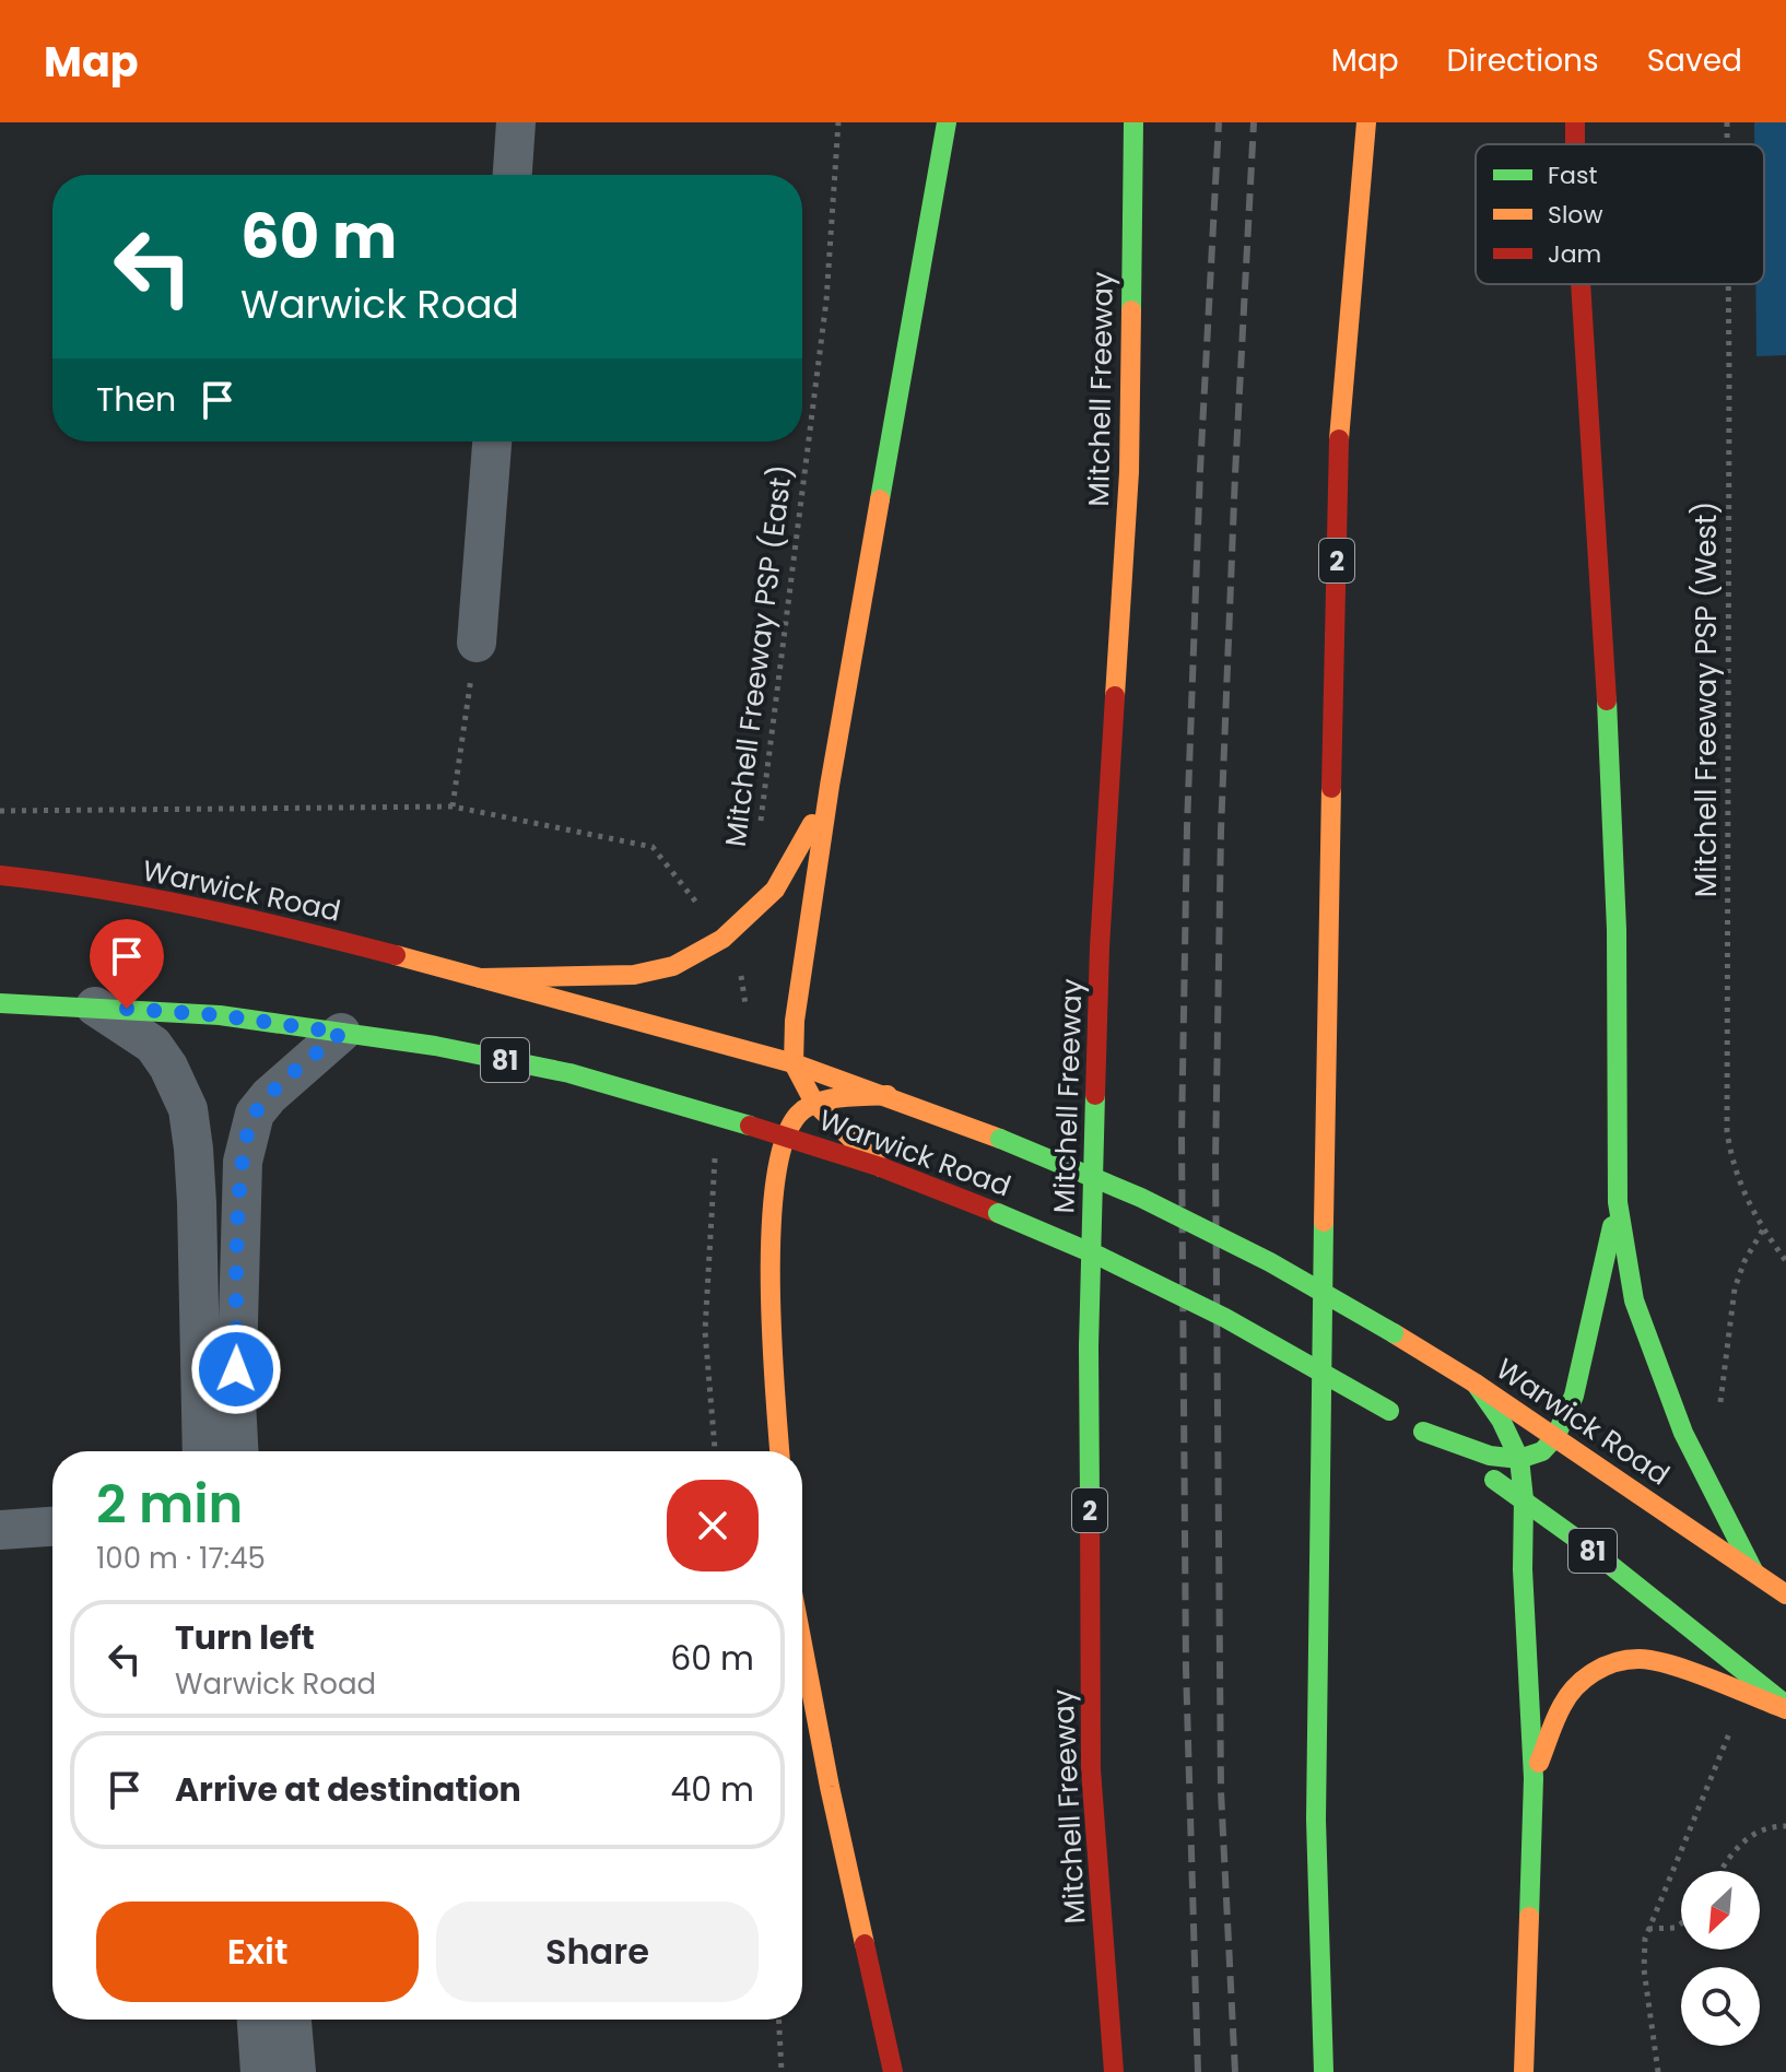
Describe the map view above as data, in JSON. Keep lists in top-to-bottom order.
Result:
{
  "streets": {
    "main road": [
      "Mitchell Freeway",
      "2",
      "Warwick Road",
      "81"
    ],
    "path": ["Mitchell Freeway PSP (East)", "Mitchell Freeway PSP (West)"]
  },
  "legend": ["Fast", "Slow", "Jam"],
  "north": "bottom left",
  "page": {
    "header": "Map",
    "nav": ["Map", "Directions", "Saved"],
    "turn": ["60 m", "Warwick Road"],
    "then": "Then",
    "heading": ["2 min", "100 m · 17:45"],
    "list": [
      {
        "name": "Turn left",
        "note": "Warwick Road",
        "value": "60 m"
      },
      {
        "name": "Arrive at destination",
        "value": "40 m"
      }
    ],
    "buttons": ["Exit", "Share"]
  }
}
